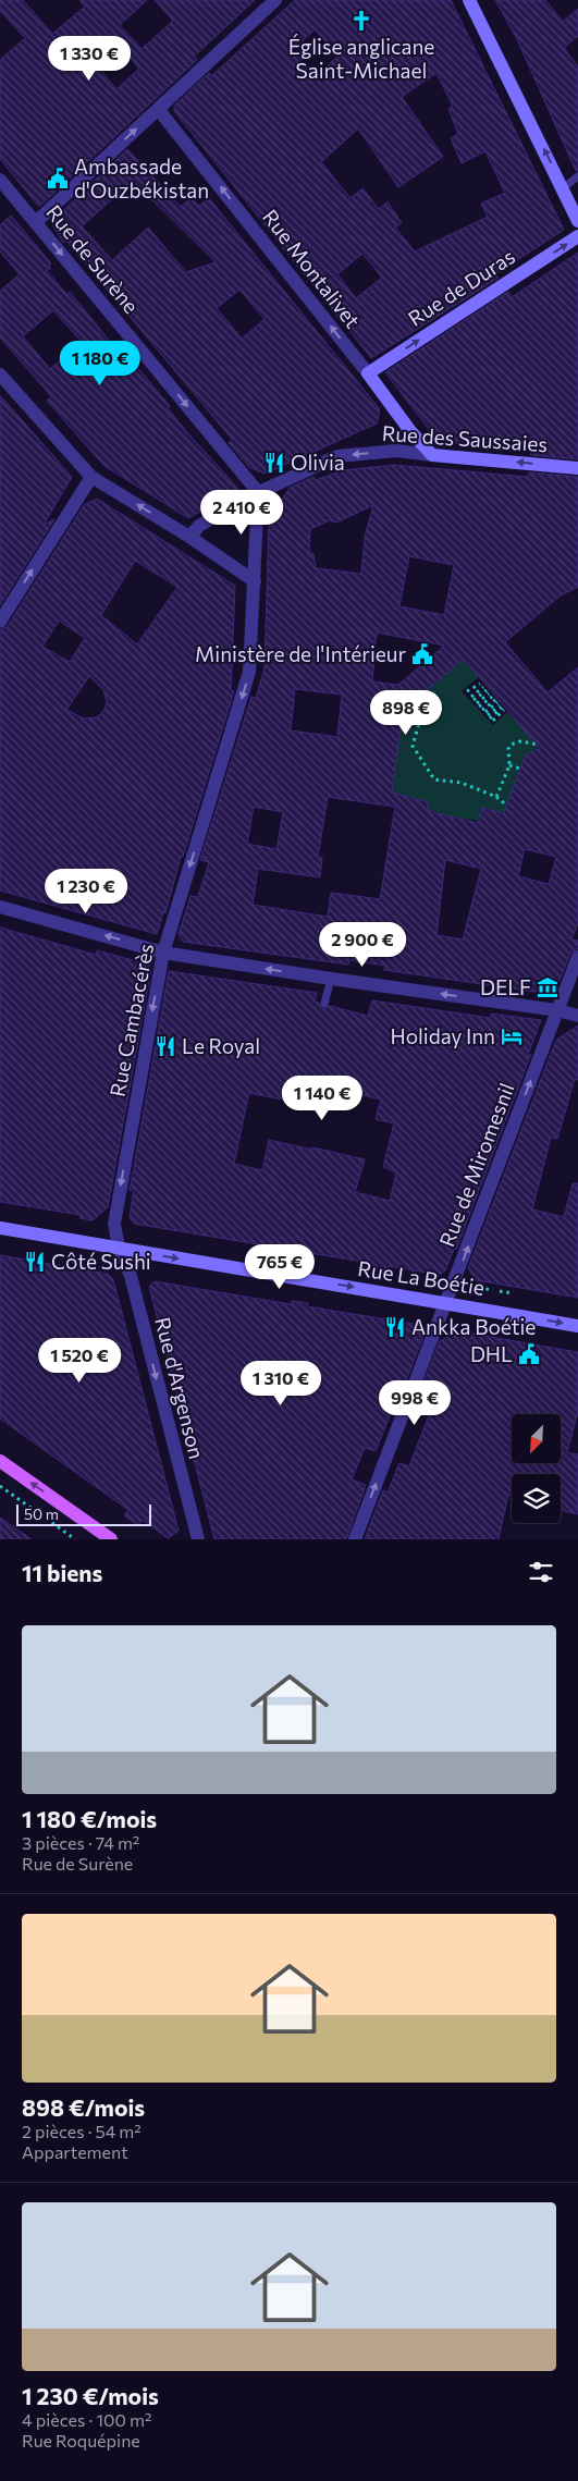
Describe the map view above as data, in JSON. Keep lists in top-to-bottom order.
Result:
{
  "streets": {
    "street": [
      "Rue de Surène",
      "Rue Montalivet",
      "Rue de Duras",
      "Rue des Saussaies",
      "Rue Cambacérès",
      "Rue de Miromesnil",
      "Rue La Boétie",
      "Rue d'Argenson"
    ]
  },
  "crossings": [
    ["Rue de Surène", "Rue des Saussaies"],
    ["Rue de Surène", "Rue Cambacérès"],
    ["Rue Montalivet", "Rue de Duras"],
    ["Rue Montalivet", "Rue des Saussaies"],
    ["Rue des Saussaies", "Rue Cambacérès"],
    ["Rue Cambacérès", "Rue La Boétie"],
    ["Rue Cambacérès", "Rue d'Argenson"],
    ["Rue de Miromesnil", "Rue La Boétie"],
    ["Rue La Boétie", "Rue d'Argenson"]
  ],
  "one_way": [
    "Rue Montalivet",
    "Rue de Duras",
    "Rue des Saussaies",
    "Rue Cambacérès",
    "Rue de Miromesnil",
    "Rue La Boétie",
    "Rue d'Argenson"
  ],
  "places": {
    "church": ["Église anglicane Saint-Michael"],
    "public building": ["Ambassade d'Ouzbékistan", "Ministère de l'Intérieur", "DHL"],
    "restaurant": [
      "Olivia",
      "Le Royal",
      "Côté Sushi",
      "Ankka Boétie"
    ],
    "museum": ["DELF"],
    "hotel": ["Holiday Inn"]
  },
  "scale_bar": "50 m",
  "north": "bottom left",
  "page": {
    "price": [
      "1 330 €",
      "1 180 €",
      "2 410 €",
      "898 €",
      "1 230 €",
      "2 900 €",
      "1 140 €",
      "765 €",
      "1 520 €",
      "1 310 €",
      "998 €"
    ],
    "scale": "50 m",
    "heading": "11 biens",
    "list": [
      {
        "name": "1 180 €/mois",
        "note": "3 pièces · 74 m² · Rue de Surène"
      },
      {
        "name": "898 €/mois",
        "note": "2 pièces · 54 m² · Appartement"
      },
      {
        "name": "1 230 €/mois",
        "note": "4 pièces · 100 m² · Rue Roquépine"
      }
    ]
  }
}
